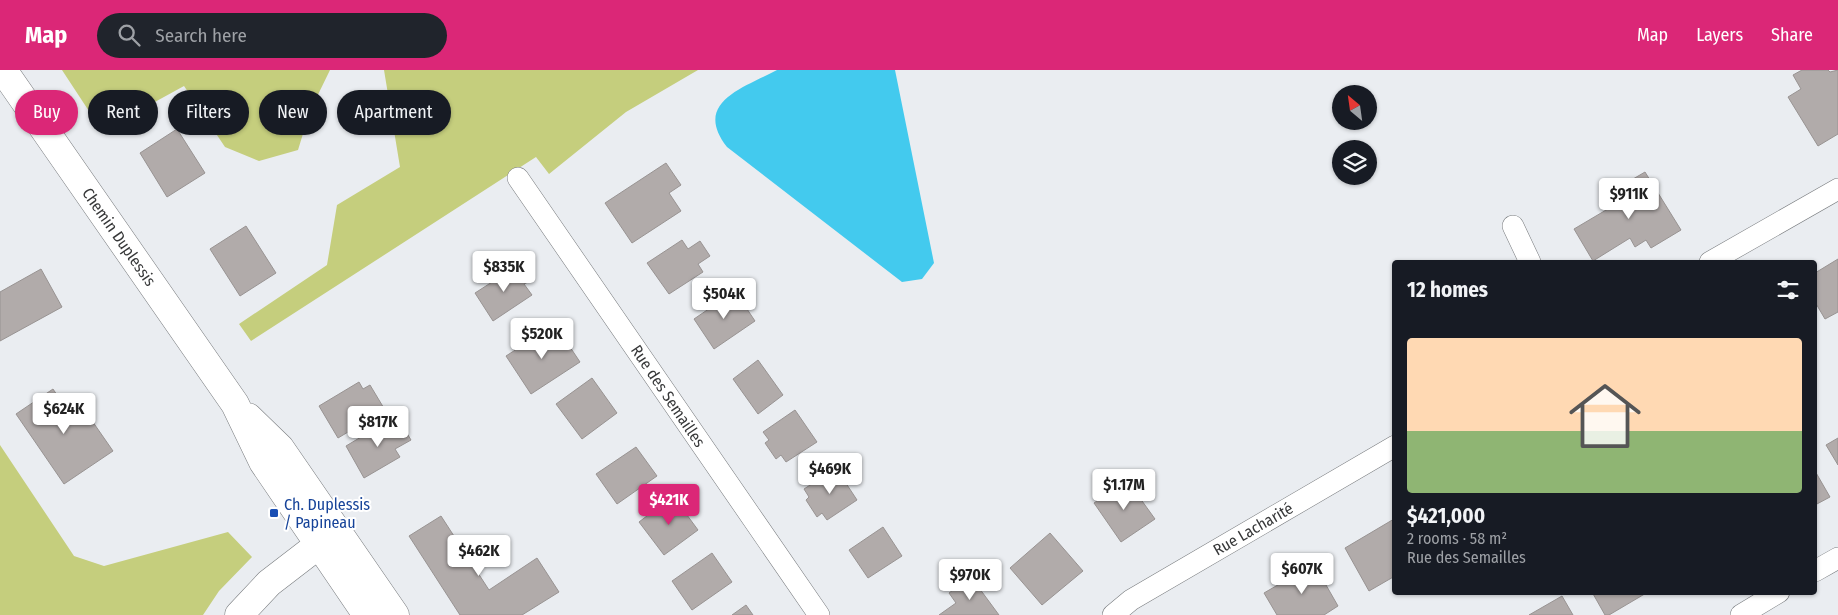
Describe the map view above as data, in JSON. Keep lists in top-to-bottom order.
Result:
{
  "streets": {
    "street": ["Chemin Duplessis", "Rue des Semailles", "Rue Lacharité"]
  },
  "places": {
    "transit": ["Ch. Duplessis / Papineau"]
  },
  "north": "top left",
  "page": {
    "header": "Map",
    "search": "Search here",
    "nav": ["Map", "Layers", "Share"],
    "chip": [
      "Buy",
      "Rent",
      "Filters",
      "New",
      "Apartment"
    ],
    "price": [
      "$911K",
      "$835K",
      "$504K",
      "$520K",
      "$624K",
      "$817K",
      "$469K",
      "$1.17M",
      "$421K",
      "$462K",
      "$607K",
      "$970K"
    ],
    "heading": "12 homes",
    "list": [
      {
        "name": "$421,000",
        "note": "2 rooms · 58 m² · Rue des Semailles"
      }
    ]
  }
}
